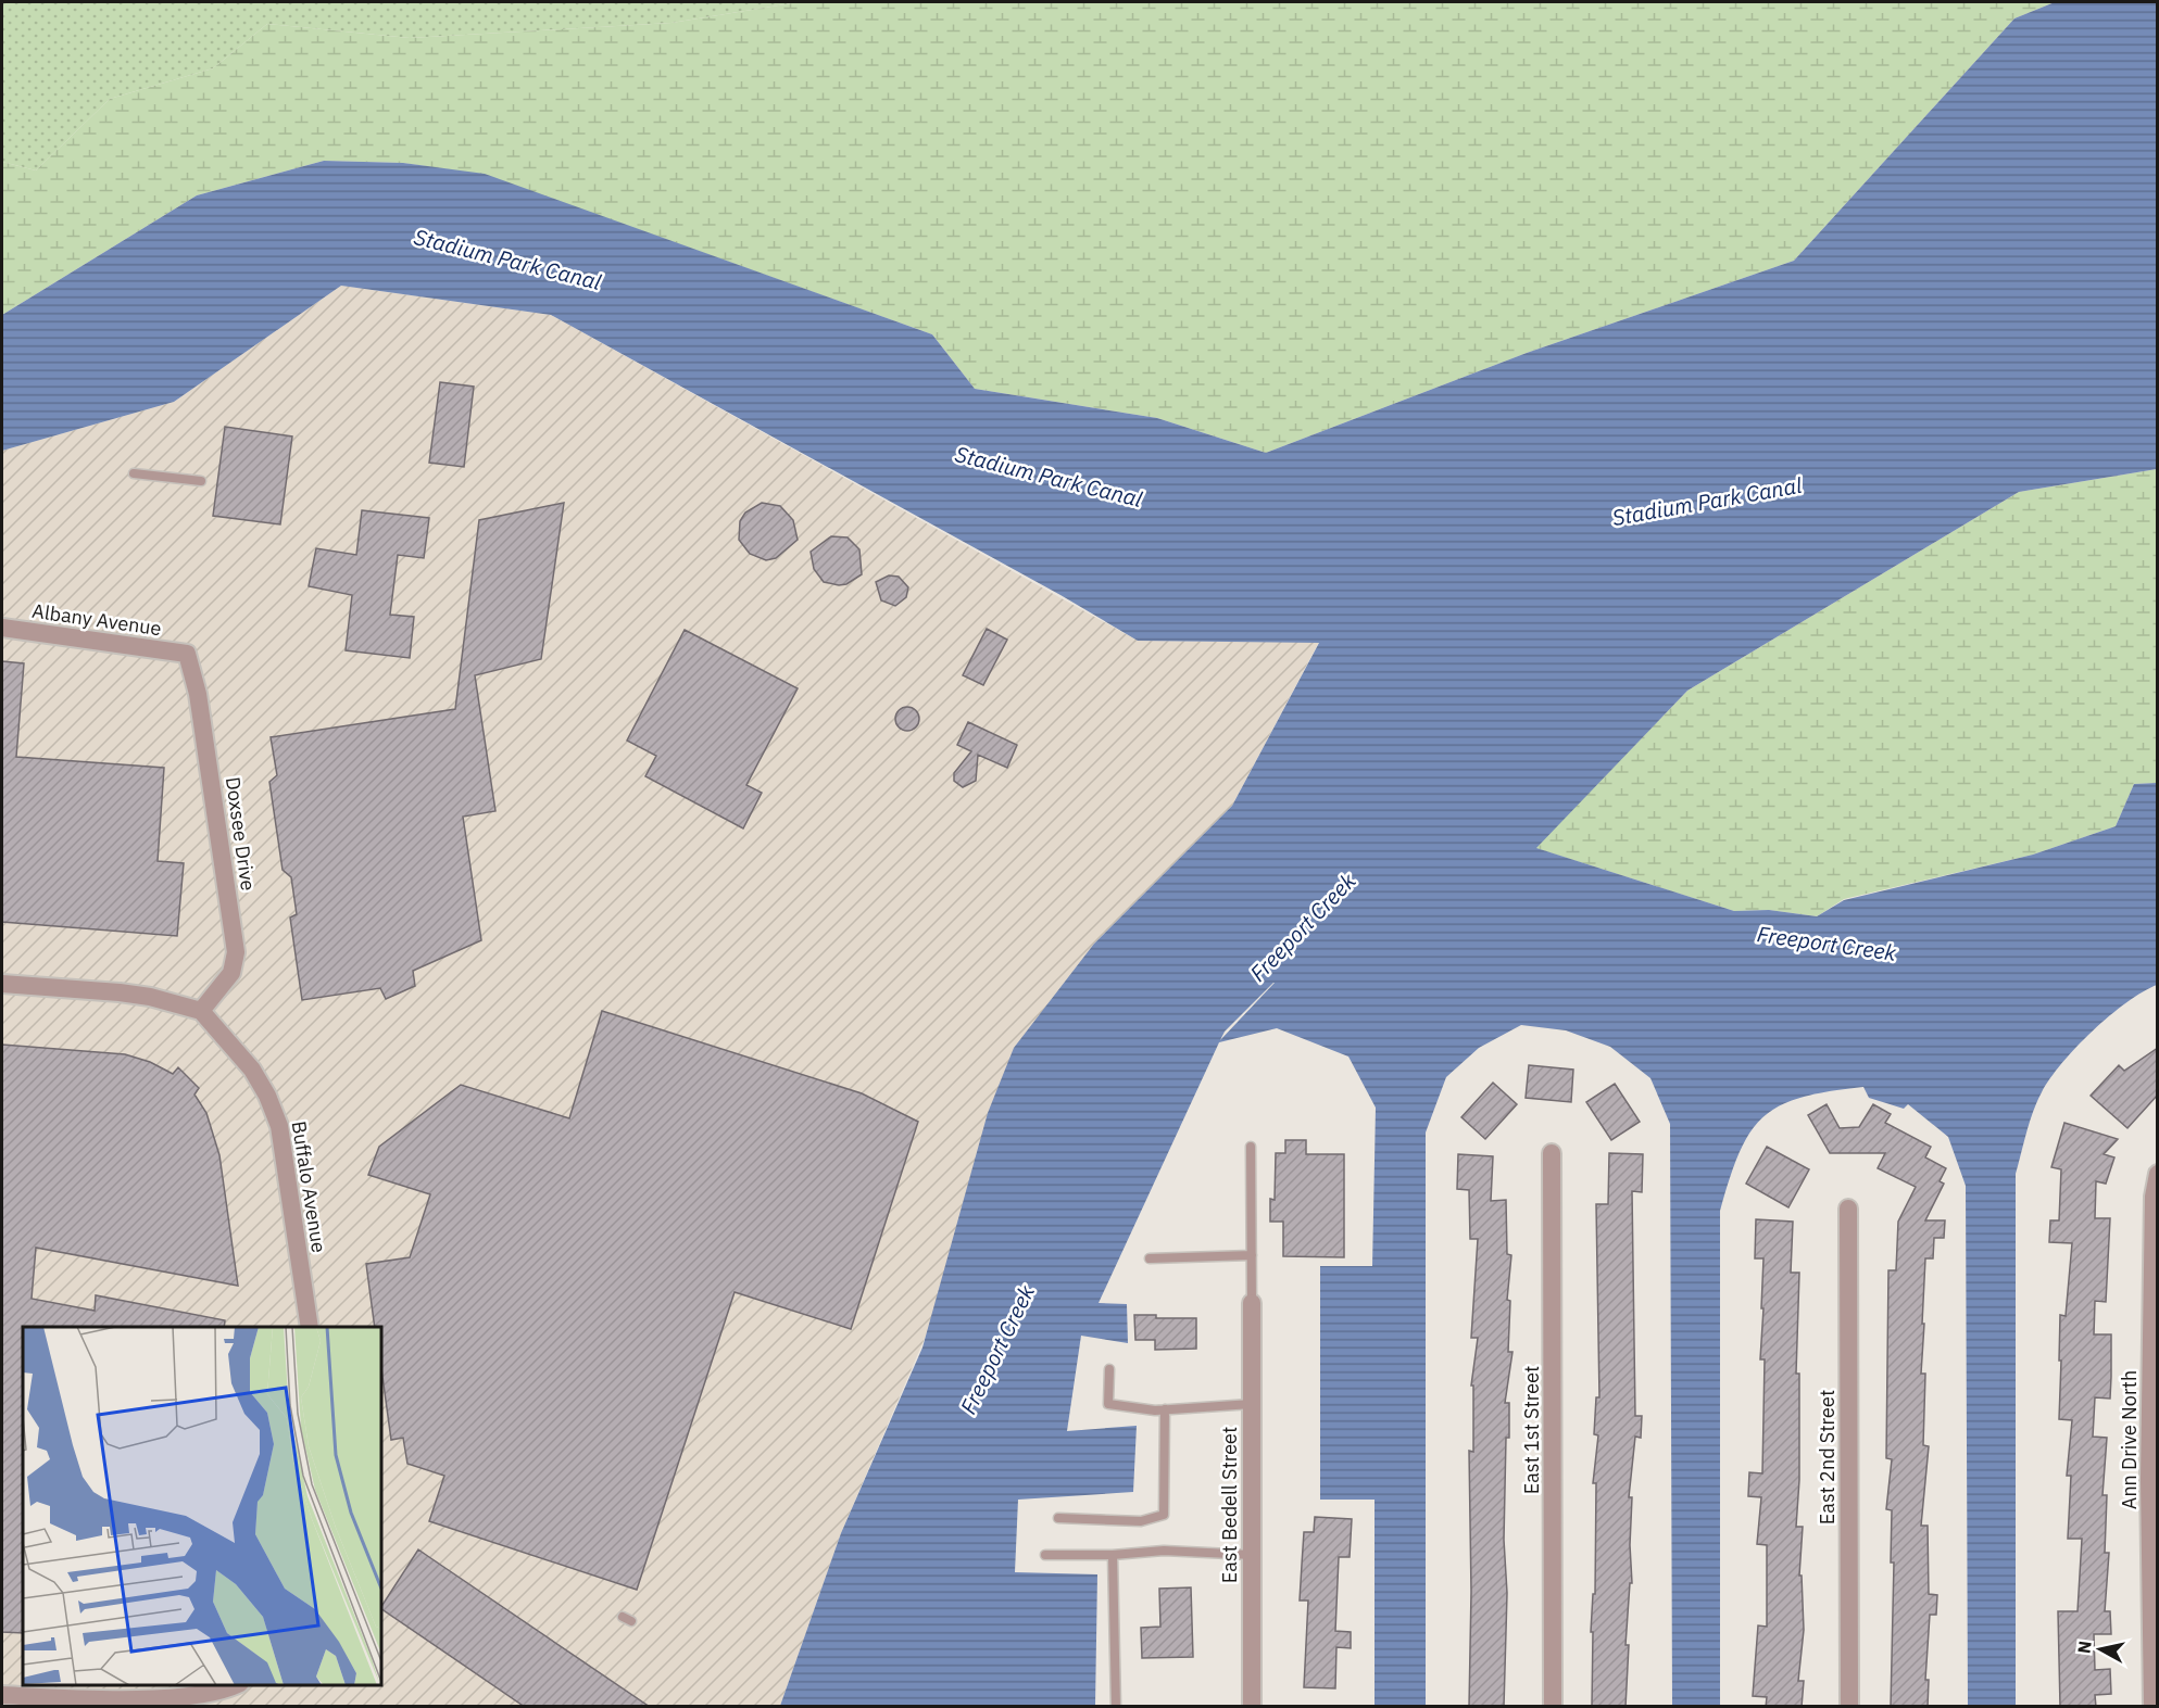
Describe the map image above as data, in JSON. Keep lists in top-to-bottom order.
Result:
{
  "streets": {
    "street": [
      "Albany Avenue",
      "Doxsee Drive",
      "Buffalo Avenue",
      "East 1st Street",
      "Ann Drive North",
      "East 2nd Street",
      "East Bedell Street"
    ]
  },
  "crossings": [
    ["Albany Avenue", "Doxsee Drive"],
    ["Doxsee Drive", "Buffalo Avenue"]
  ],
  "water": ["Stadium Park Canal", "Freeport Creek"],
  "north": "left"
}
